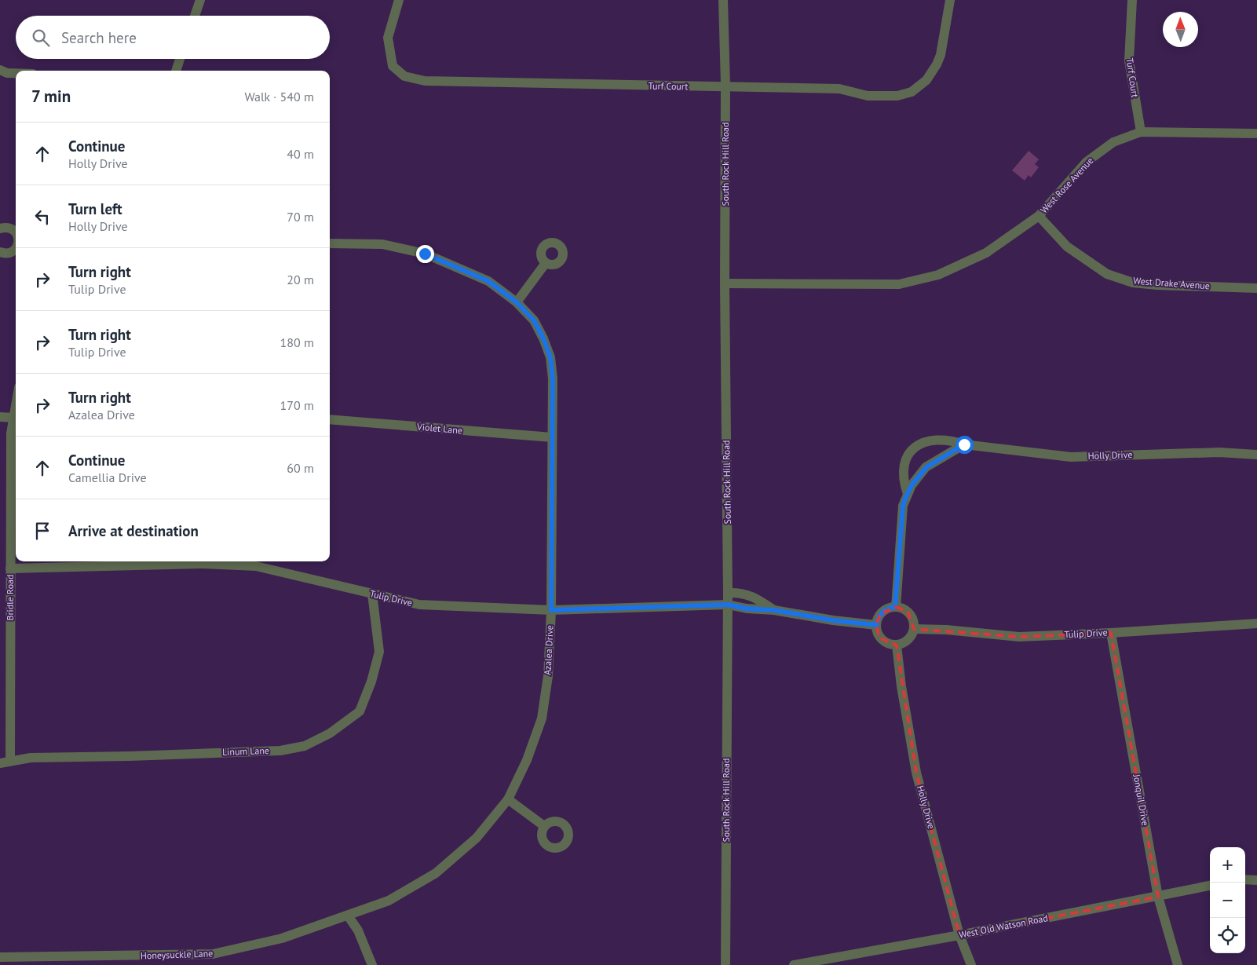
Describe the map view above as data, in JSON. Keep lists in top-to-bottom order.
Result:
{
  "streets": {
    "street": [
      "Turf Court",
      "South Rock Hill Road",
      "West Rose Avenue",
      "West Drake Avenue",
      "Violet Lane",
      "Holly Drive",
      "Bridle Road",
      "Tulip Drive",
      "Azalea Drive",
      "Linum Lane",
      "Jonquil Drive",
      "West Old Watson Road",
      "Honeysuckle Lane"
    ]
  },
  "crossings": [
    ["Turf Court", "South Rock Hill Road"],
    ["Turf Court", "West Rose Avenue"],
    ["South Rock Hill Road", "West Rose Avenue"],
    ["South Rock Hill Road", "Tulip Drive"],
    ["West Rose Avenue", "West Drake Avenue"],
    ["Violet Lane", "Azalea Drive"],
    ["Holly Drive", "Tulip Drive"],
    ["Holly Drive", "West Old Watson Road"],
    ["Bridle Road", "Tulip Drive"],
    ["Bridle Road", "Linum Lane"],
    ["Tulip Drive", "Azalea Drive"],
    ["Tulip Drive", "Linum Lane"],
    ["Tulip Drive", "Jonquil Drive"],
    ["Azalea Drive", "Honeysuckle Lane"],
    ["Jonquil Drive", "West Old Watson Road"]
  ],
  "north": "top",
  "page": {
    "search": "Search here",
    "heading": ["7 min", "Walk · 540 m"],
    "list": [
      ["Continue", "Holly Drive", "40 m"],
      ["Turn left", "Holly Drive", "70 m"],
      ["Turn right", "Tulip Drive", "20 m"],
      ["Turn right", "Tulip Drive", "180 m"],
      ["Turn right", "Azalea Drive", "170 m"],
      ["Continue", "Camellia Drive", "60 m"],
      "Arrive at destination"
    ],
    "map_buttons": ["+", "−"]
  }
}
